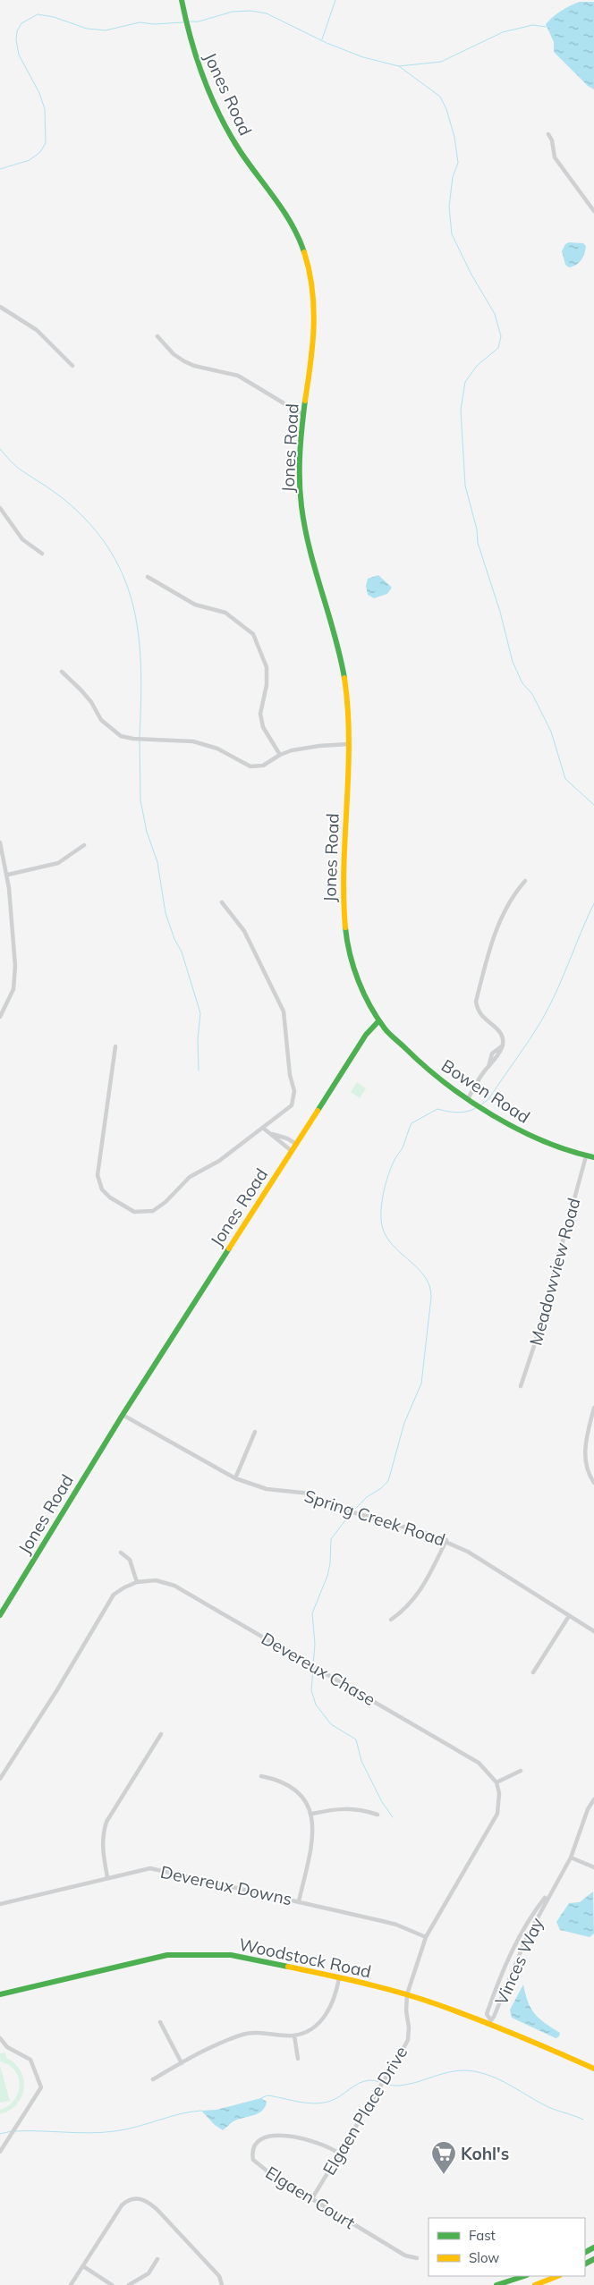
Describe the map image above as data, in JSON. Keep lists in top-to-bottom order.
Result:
{
  "streets": {
    "street": [
      "Jones Road",
      "Bowen Road",
      "Meadowview Road",
      "Spring Creek Road",
      "Devereux Chase",
      "Devereux Downs",
      "Woodstock Road",
      "Vinces Way",
      "Elgaen Place Drive",
      "Elgaen Court"
    ]
  },
  "crossings": [
    ["Jones Road", "Bowen Road"],
    ["Jones Road", "Spring Creek Road"],
    ["Bowen Road", "Meadowview Road"],
    ["Woodstock Road", "Vinces Way"],
    ["Woodstock Road", "Elgaen Place Drive"],
    ["Elgaen Place Drive", "Elgaen Court"]
  ],
  "places": {
    "supermarket": ["Kohl's"]
  },
  "legend": ["Fast", "Slow"]
}
